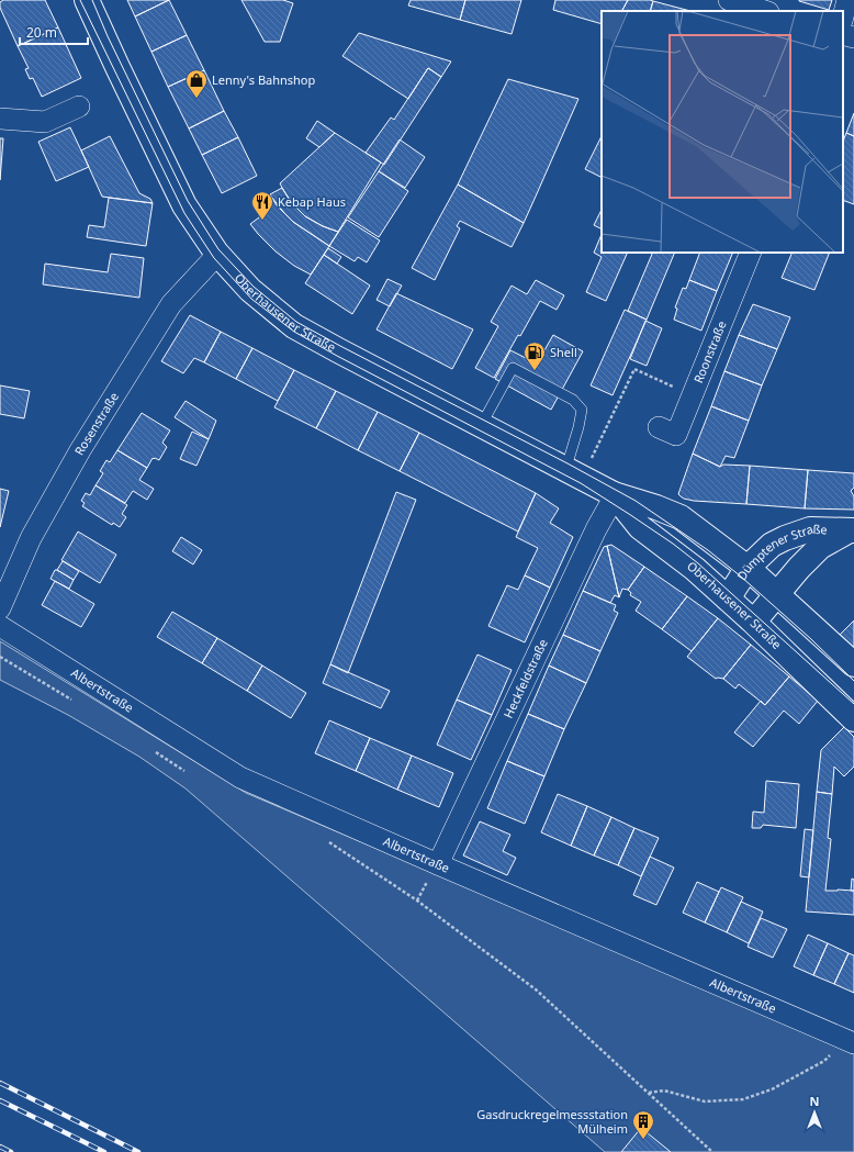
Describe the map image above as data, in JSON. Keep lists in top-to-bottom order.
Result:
{
  "streets": {
    "main road": ["Oberhausener Straße", "Dümptener Straße"],
    "street": [
      "Roonstraße",
      "Rosenstraße",
      "Heckfeldstraße",
      "Albertstraße"
    ]
  },
  "crossings": [
    ["Oberhausener Straße", "Rosenstraße"],
    ["Oberhausener Straße", "Dümptener Straße"],
    ["Oberhausener Straße", "Heckfeldstraße"],
    ["Heckfeldstraße", "Albertstraße"]
  ],
  "places": {
    "shop": ["Lenny's Bahnshop"],
    "restaurant": ["Kebap Haus"],
    "fuel station": ["Shell"],
    "building": ["Gasdruckregelmessstation Mülheim"]
  },
  "scale_bar": "20 m",
  "north": "top"
}
